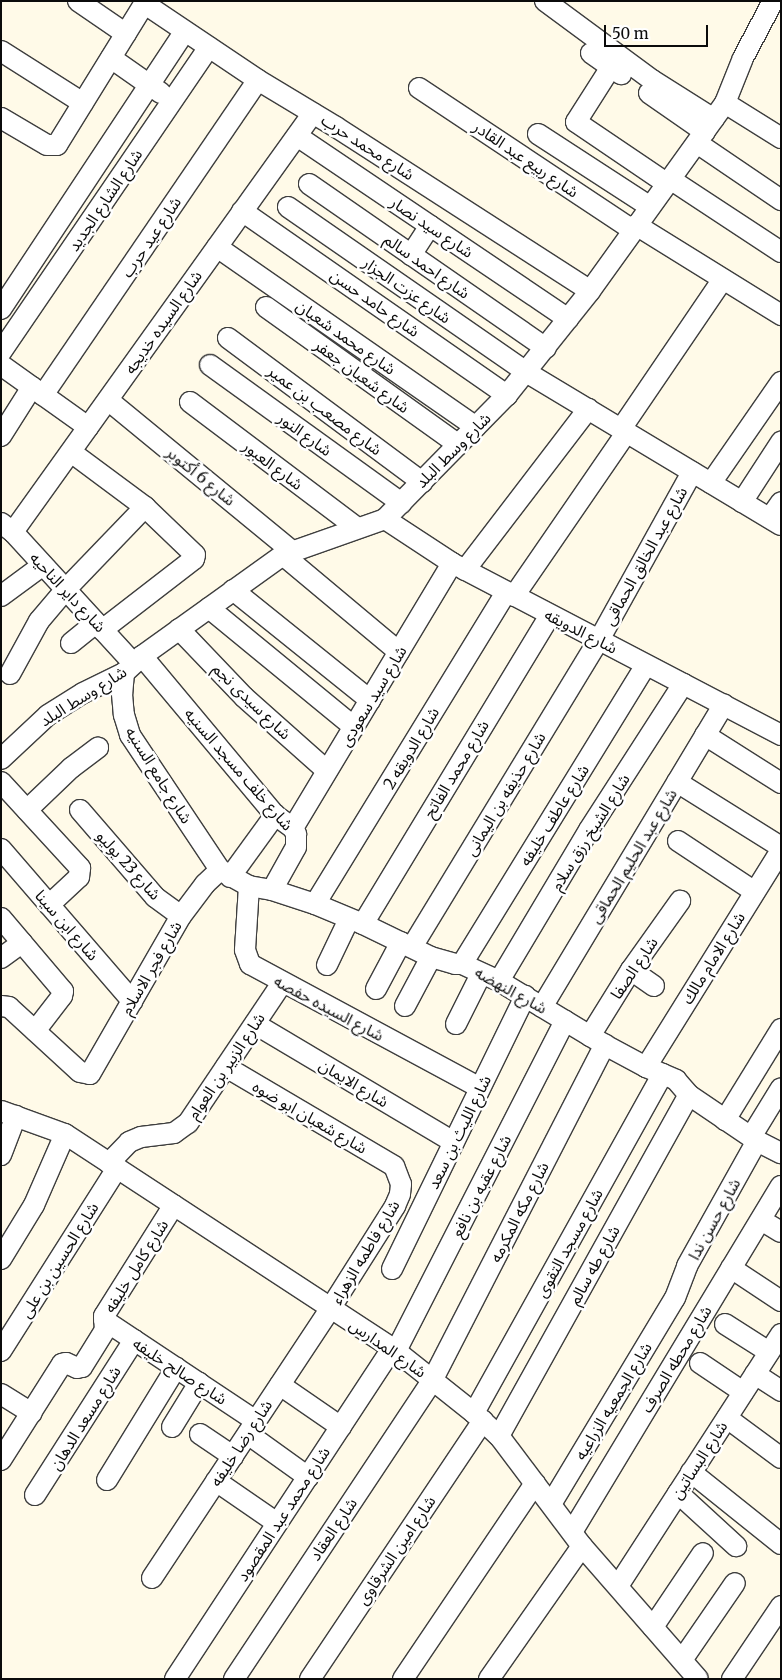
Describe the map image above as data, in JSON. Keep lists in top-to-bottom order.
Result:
{
  "streets": {
    "street": [
      "شارع محمد حرب",
      "شارع ربيع عبد القادر",
      "شارع الشارع الجديد",
      "شارع سيد نصار",
      "شارع عيد حرب",
      "شارع احمد سالم",
      "شارع عزت الجزار",
      "شارع حامد حسن",
      "شارع السيده خديجه",
      "شارع محمد شعبان",
      "شارع شعبان جعفر",
      "شارع مصعب بن عمير",
      "شارع النور",
      "شارع وسط البلد",
      "شارع العبور",
      "شارع 6 أكتوبر",
      "شارع عبد الخالق الحماقى",
      "شارع داير الناحيه",
      "شارع الدويقه",
      "شارع سيد سعودى",
      "شارع سيدى نجم",
      "شارع الدويقه 2",
      "شارع خلف مسجد السنيه",
      "شارع محمد الفاتح",
      "شارع جامع السنيه",
      "شارع حذيفه بن اليمانى",
      "شارع عاطف خليفه",
      "شارع الشيخ رزق سلام",
      "شارع عبد الحليم الحماقى",
      "شارع 23 يوليو",
      "شارع ابن سينا",
      "شارع الامام مالك",
      "شارع فجر الاسلام",
      "شارع الصفا",
      "شارع النهضه",
      "شارع السيده حفصه",
      "شارع الزبير بن العوام",
      "شارع الايمان",
      "شارع شعبان ابو ضوه",
      "شارع الليث بن سعد",
      "شارع عقبه بن نافع",
      "شارع مكه المكرمه",
      "شارع حسن ندا",
      "شارع مسجد التقوى",
      "شارع فاطمه الزهراء",
      "شارع الحسين بن على",
      "شارع طه سالم",
      "شارع كامل خليفه",
      "شارع المدارس",
      "شارع محطه الصرف",
      "شارع صالح خليفه",
      "شارع الجمعيه الزراعيه",
      "شارع مسعد الدهان",
      "شارع رضا خليفه",
      "شارع البساتين",
      "شارع محمد عبد المقصود",
      "شارع العقاد",
      "شارع امين الشرقاوى"
    ]
  },
  "crossings": [
    ["شارع محمد حرب", "شارع الشارع الجديد"],
    ["شارع محمد حرب", "شارع عيد حرب"],
    ["شارع محمد حرب", "شارع السيده خديجه"],
    ["شارع محمد حرب", "شارع وسط البلد"],
    ["شارع ربيع عبد القادر", "شارع وسط البلد"],
    ["شارع ربيع عبد القادر", "شارع الدويقه 2"],
    ["شارع سيد نصار", "شارع السيده خديجه"],
    ["شارع سيد نصار", "شارع وسط البلد"],
    ["شارع احمد سالم", "شارع وسط البلد"],
    ["شارع عزت الجزار", "شارع وسط البلد"],
    ["شارع عزت الجزار", "شارع عبد الخالق الحماقى"],
    ["شارع عزت الجزار", "شارع سيد سعودى"],
    ["شارع عزت الجزار", "شارع الدويقه 2"],
    ["شارع حامد حسن", "شارع السيده خديجه"],
    ["شارع حامد حسن", "شارع وسط البلد"],
    ["شارع السيده خديجه", "شارع محمد شعبان"],
    ["شارع السيده خديجه", "شارع 6 أكتوبر"],
    ["شارع السيده خديجه", "شارع داير الناحيه"],
    ["شارع محمد شعبان", "شارع وسط البلد"],
    ["شارع شعبان جعفر", "شارع وسط البلد"],
    ["شارع مصعب بن عمير", "شارع وسط البلد"],
    ["شارع النور", "شارع وسط البلد"],
    ["شارع وسط البلد", "شارع العبور"],
    ["شارع وسط البلد", "شارع 6 أكتوبر"],
    ["شارع وسط البلد", "شارع داير الناحيه"],
    ["شارع وسط البلد", "شارع الدويقه"],
    ["شارع وسط البلد", "شارع سيدى نجم"],
    ["شارع وسط البلد", "شارع خلف مسجد السنيه"],
    ["شارع وسط البلد", "شارع جامع السنيه"],
    ["شارع 6 أكتوبر", "شارع سيد سعودى"],
    ["شارع عبد الخالق الحماقى", "شارع الدويقه"],
    ["شارع عبد الخالق الحماقى", "شارع حذيفه بن اليمانى"],
    ["شارع داير الناحيه", "شارع خلف مسجد السنيه"],
    ["شارع داير الناحيه", "شارع جامع السنيه"],
    ["شارع الدويقه", "شارع سيد سعودى"],
    ["شارع الدويقه", "شارع الدويقه 2"],
    ["شارع الدويقه", "شارع محمد الفاتح"],
    ["شارع الدويقه", "شارع حذيفه بن اليمانى"],
    ["شارع الدويقه", "شارع عاطف خليفه"],
    ["شارع الدويقه", "شارع الشيخ رزق سلام"],
    ["شارع الدويقه", "شارع عبد الحليم الحماقى"],
    ["شارع سيد سعودى", "شارع سيدى نجم"],
    ["شارع سيد سعودى", "شارع خلف مسجد السنيه"],
    ["شارع الدويقه 2", "شارع النهضه"],
    ["شارع خلف مسجد السنيه", "شارع جامع السنيه"],
    ["شارع خلف مسجد السنيه", "شارع فجر الاسلام"],
    ["شارع خلف مسجد السنيه", "شارع النهضه"],
    ["شارع محمد الفاتح", "شارع النهضه"],
    ["شارع جامع السنيه", "شارع فجر الاسلام"],
    ["شارع جامع السنيه", "شارع النهضه"],
    ["شارع حذيفه بن اليمانى", "شارع النهضه"],
    ["شارع عاطف خليفه", "شارع النهضه"],
    ["شارع الشيخ رزق سلام", "شارع النهضه"],
    ["شارع عبد الحليم الحماقى", "شارع النهضه"],
    ["شارع 23 يوليو", "شارع فجر الاسلام"],
    ["شارع ابن سينا", "شارع فجر الاسلام"],
    ["شارع الامام مالك", "شارع النهضه"],
    ["شارع الامام مالك", "شارع مسجد التقوى"],
    ["شارع فجر الاسلام", "شارع النهضه"],
    ["شارع الصفا", "شارع النهضه"],
    ["شارع الصفا", "شارع مكه المكرمه"],
    ["شارع النهضه", "شارع السيده حفصه"],
    ["شارع النهضه", "شارع الليث بن سعد"],
    ["شارع النهضه", "شارع عقبه بن نافع"],
    ["شارع النهضه", "شارع مكه المكرمه"],
    ["شارع النهضه", "شارع حسن ندا"],
    ["شارع النهضه", "شارع مسجد التقوى"],
    ["شارع النهضه", "شارع طه سالم"],
    ["شارع السيده حفصه", "شارع الزبير بن العوام"],
    ["شارع السيده حفصه", "شارع الليث بن سعد"],
    ["شارع الزبير بن العوام", "شارع الايمان"],
    ["شارع الزبير بن العوام", "شارع شعبان ابو ضوه"],
    ["شارع الزبير بن العوام", "شارع الحسين بن على"],
    ["شارع الزبير بن العوام", "شارع المدارس"],
    ["شارع الايمان", "شارع الليث بن سعد"],
    ["شارع شعبان ابو ضوه", "شارع فاطمه الزهراء"],
    ["شارع عقبه بن نافع", "شارع المدارس"],
    ["شارع عقبه بن نافع", "شارع محمد عبد المقصود"],
    ["شارع مكه المكرمه", "شارع المدارس"],
    ["شارع مكه المكرمه", "شارع العقاد"],
    ["شارع حسن ندا", "شارع الجمعيه الزراعيه"],
    ["شارع مسجد التقوى", "شارع المدارس"],
    ["شارع مسجد التقوى", "شارع امين الشرقاوى"],
    ["شارع فاطمه الزهراء", "شارع المدارس"],
    ["شارع فاطمه الزهراء", "شارع رضا خليفه"],
    ["شارع الحسين بن على", "شارع المدارس"],
    ["شارع طه سالم", "شارع المدارس"],
    ["شارع كامل خليفه", "شارع المدارس"],
    ["شارع كامل خليفه", "شارع صالح خليفه"],
    ["شارع المدارس", "شارع محطه الصرف"],
    ["شارع المدارس", "شارع الجمعيه الزراعيه"],
    ["شارع المدارس", "شارع رضا خليفه"],
    ["شارع المدارس", "شارع البساتين"],
    ["شارع المدارس", "شارع محمد عبد المقصود"],
    ["شارع المدارس", "شارع العقاد"],
    ["شارع المدارس", "شارع امين الشرقاوى"],
    ["شارع صالح خليفه", "شارع مسعد الدهان"],
    ["شارع صالح خليفه", "شارع رضا خليفه"],
    ["شارع صالح خليفه", "شارع محمد عبد المقصود"]
  ],
  "scale_bar": "50 m"
}
